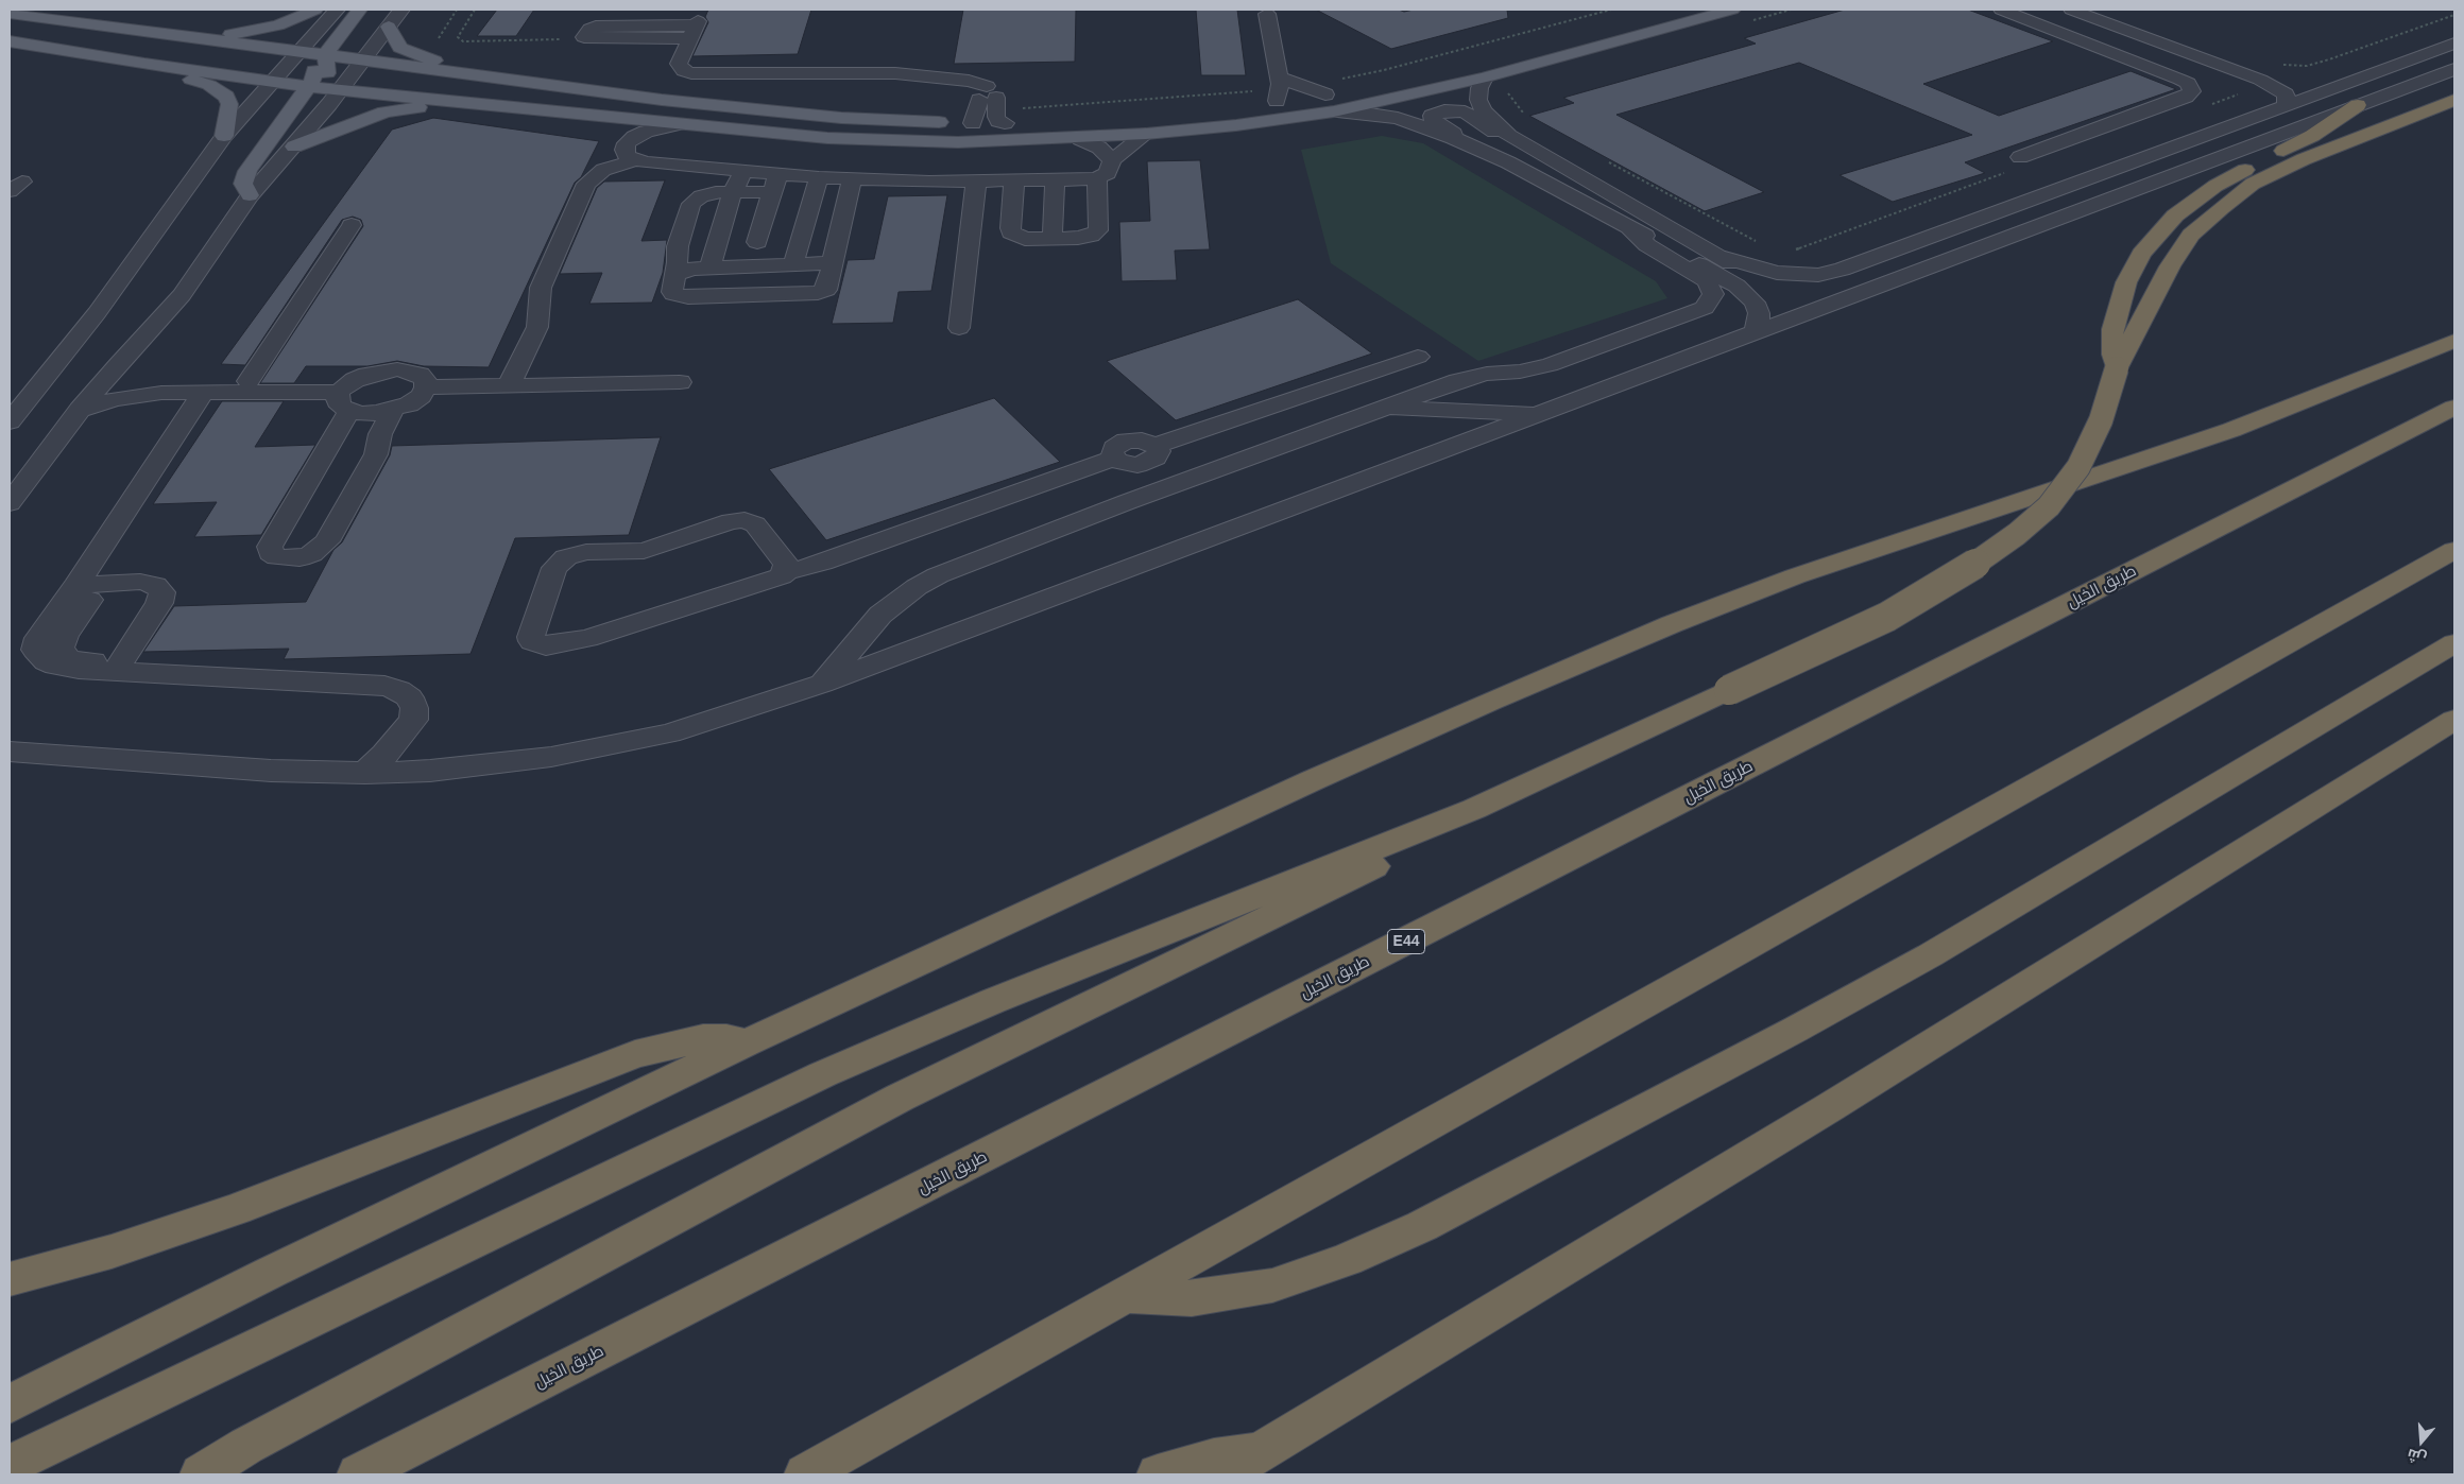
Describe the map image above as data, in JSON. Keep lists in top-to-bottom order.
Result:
{
  "streets": {
    "highway": ["طريق الخيل", "E44"]
  },
  "north": "bottom"
}
